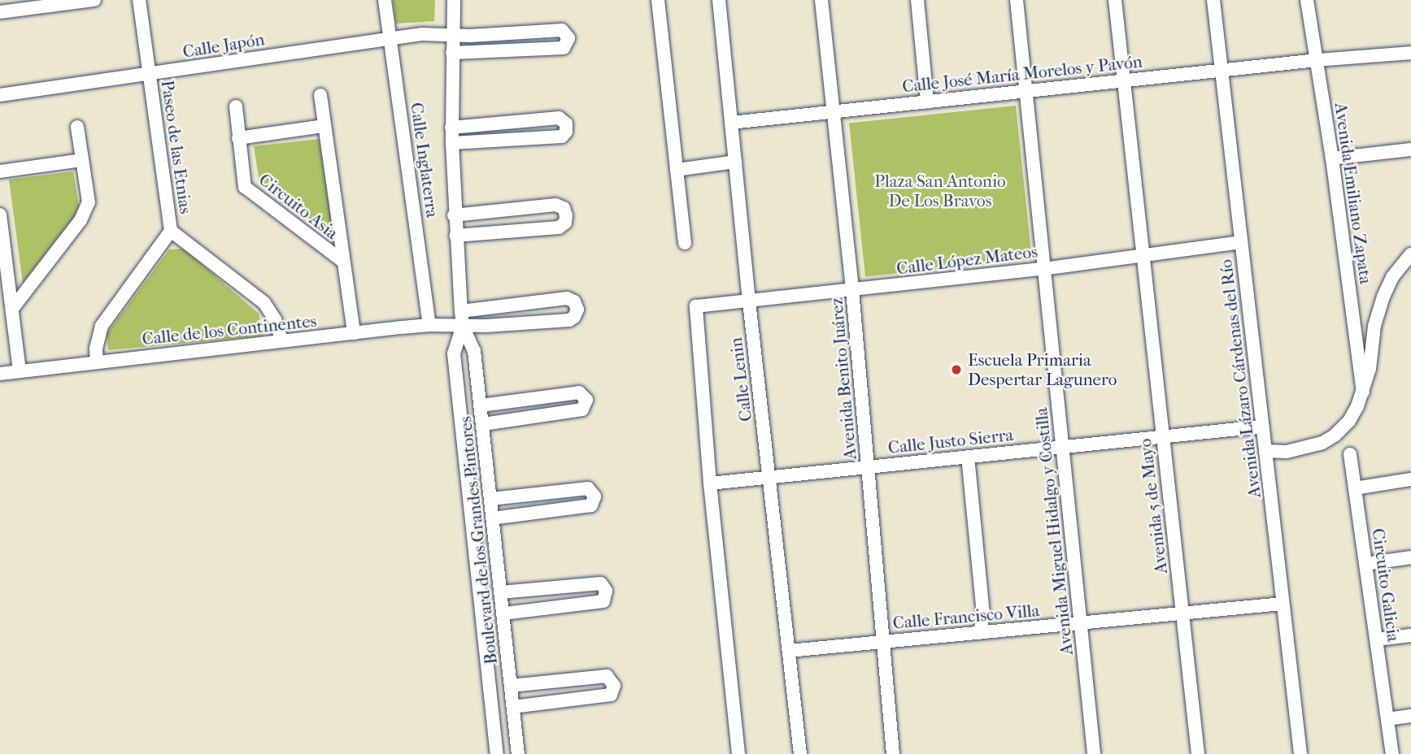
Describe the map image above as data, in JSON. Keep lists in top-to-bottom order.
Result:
{
  "streets": {
    "street": [
      "Calle Japón",
      "Calle José María Morelos y Pavón",
      "Paseo de las Etnias",
      "Calle Inglaterra",
      "Avenida Emiliano Zapata",
      "Circuito Asia",
      "Calle López Mateos",
      "Calle de los Continentes",
      "Avenida Benito Juárez",
      "Avenida Lázaro Cárdenas del Río",
      "Calle Lenin",
      "Calle Justo Sierra",
      "Avenida 5 de Mayo",
      "Avenida Miguel Hidalgo y Costilla",
      "Boulevard de los Grandes Pintores",
      "Circuito Galicia",
      "Calle Francisco Villa"
    ]
  },
  "crossings": [
    ["Calle Japón", "Paseo de las Etnias"],
    ["Calle Japón", "Calle Inglaterra"],
    ["Calle Japón", "Boulevard de los Grandes Pintores"],
    ["Calle José María Morelos y Pavón", "Avenida Emiliano Zapata"],
    ["Calle José María Morelos y Pavón", "Avenida Benito Juárez"],
    ["Calle José María Morelos y Pavón", "Avenida Lázaro Cárdenas del Río"],
    ["Calle José María Morelos y Pavón", "Calle Lenin"],
    ["Calle José María Morelos y Pavón", "Avenida 5 de Mayo"],
    ["Calle José María Morelos y Pavón", "Avenida Miguel Hidalgo y Costilla"],
    ["Paseo de las Etnias", "Calle de los Continentes"],
    ["Calle Inglaterra", "Calle de los Continentes"],
    ["Circuito Asia", "Calle de los Continentes"],
    ["Calle López Mateos", "Avenida Benito Juárez"],
    ["Calle López Mateos", "Avenida Lázaro Cárdenas del Río"],
    ["Calle López Mateos", "Calle Lenin"],
    ["Calle López Mateos", "Calle Justo Sierra"],
    ["Calle López Mateos", "Avenida 5 de Mayo"],
    ["Calle López Mateos", "Avenida Miguel Hidalgo y Costilla"],
    ["Calle de los Continentes", "Boulevard de los Grandes Pintores"],
    ["Avenida Benito Juárez", "Calle Justo Sierra"],
    ["Avenida Benito Juárez", "Calle Francisco Villa"],
    ["Avenida Lázaro Cárdenas del Río", "Calle Justo Sierra"],
    ["Avenida Lázaro Cárdenas del Río", "Calle Francisco Villa"],
    ["Calle Lenin", "Calle Justo Sierra"],
    ["Calle Lenin", "Calle Francisco Villa"],
    ["Calle Justo Sierra", "Avenida 5 de Mayo"],
    ["Calle Justo Sierra", "Avenida Miguel Hidalgo y Costilla"],
    ["Avenida 5 de Mayo", "Calle Francisco Villa"],
    ["Avenida Miguel Hidalgo y Costilla", "Calle Francisco Villa"]
  ],
  "parks": ["Plaza San Antonio De Los Bravos"],
  "places": ["Escuela Primaria Despertar Lagunero"]
}
